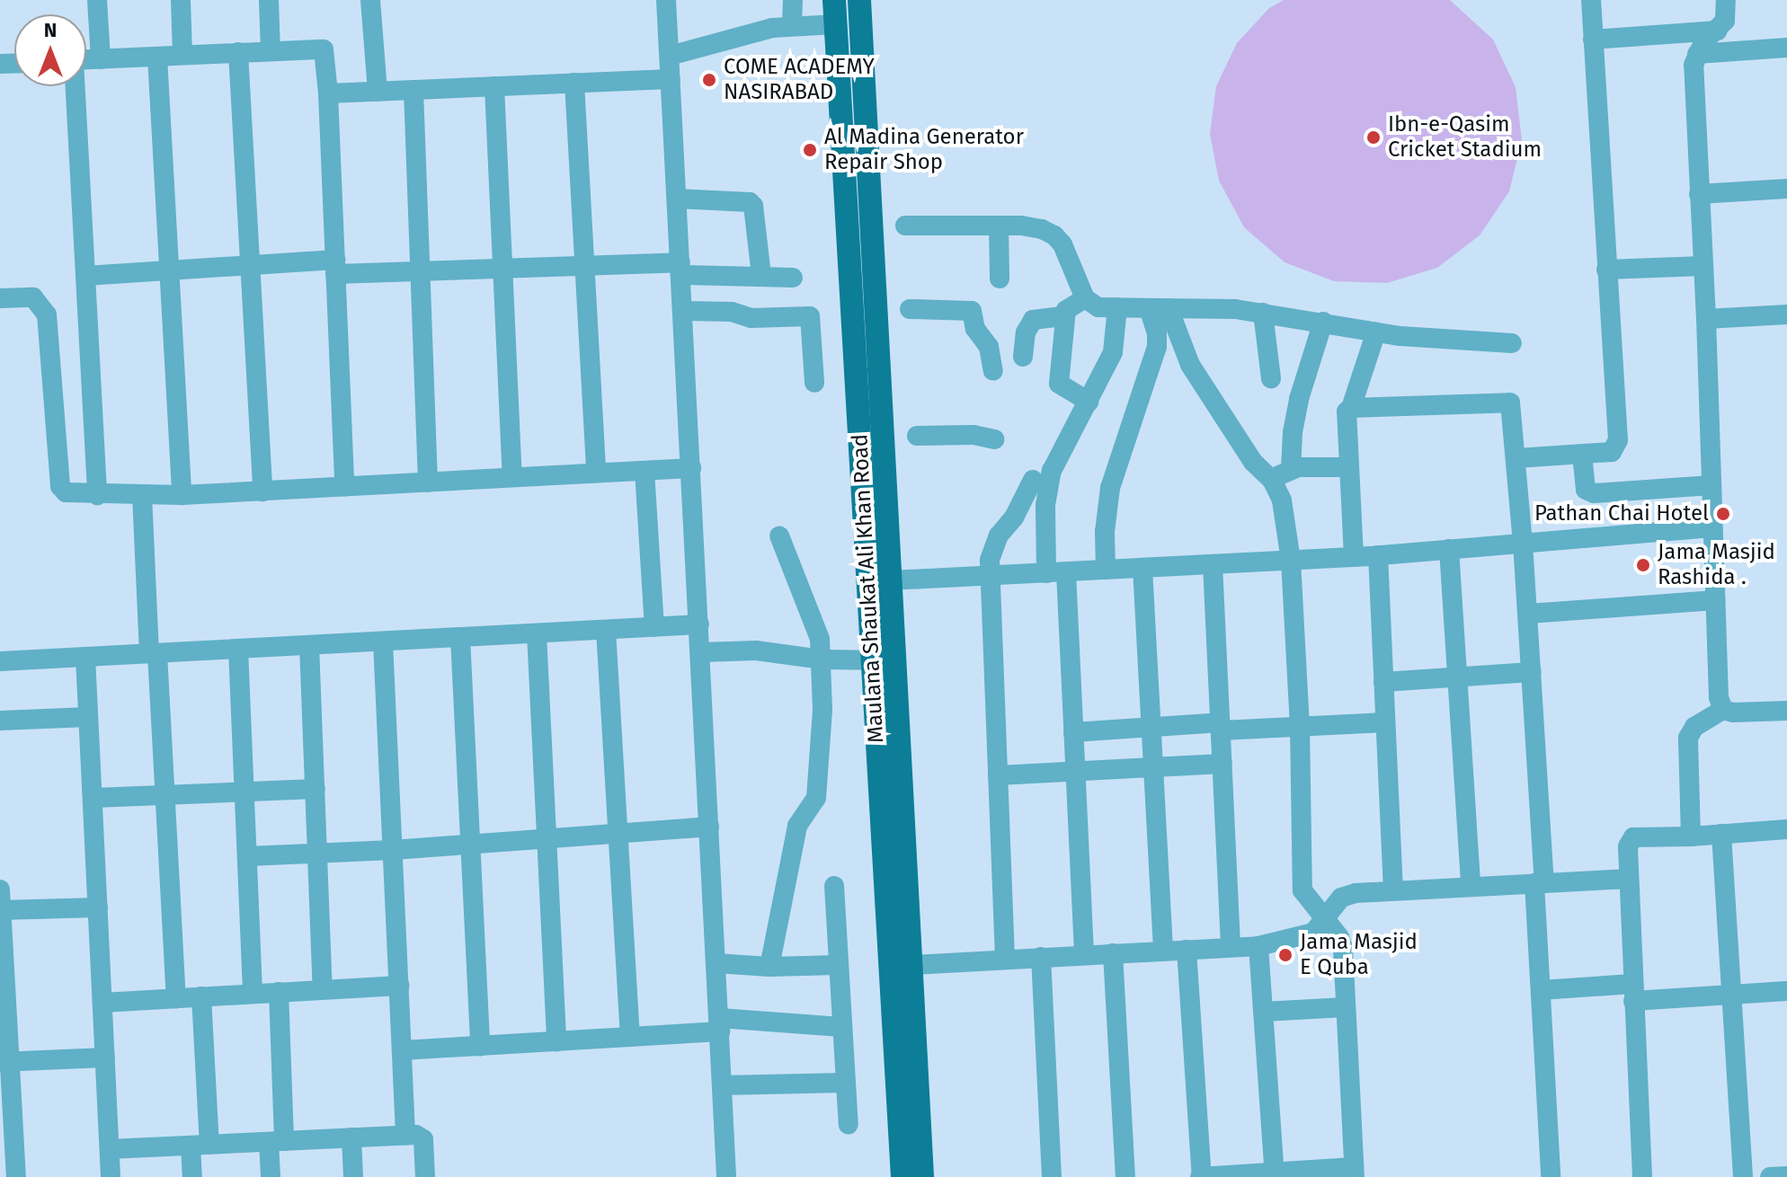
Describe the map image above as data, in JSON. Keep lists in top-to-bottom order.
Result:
{
  "streets": {
    "main road": ["Maulana Shaukat Ali Khan Road"]
  },
  "places": [
    "COME ACADEMY NASIRABAD",
    "Ibn-e-Qasim Cricket Stadium",
    "Al Madina Generator Repair Shop",
    "Pathan Chai Hotel",
    "Jama Masjid Rashida .",
    "Jama Masjid E Quba"
  ],
  "north": "top"
}
